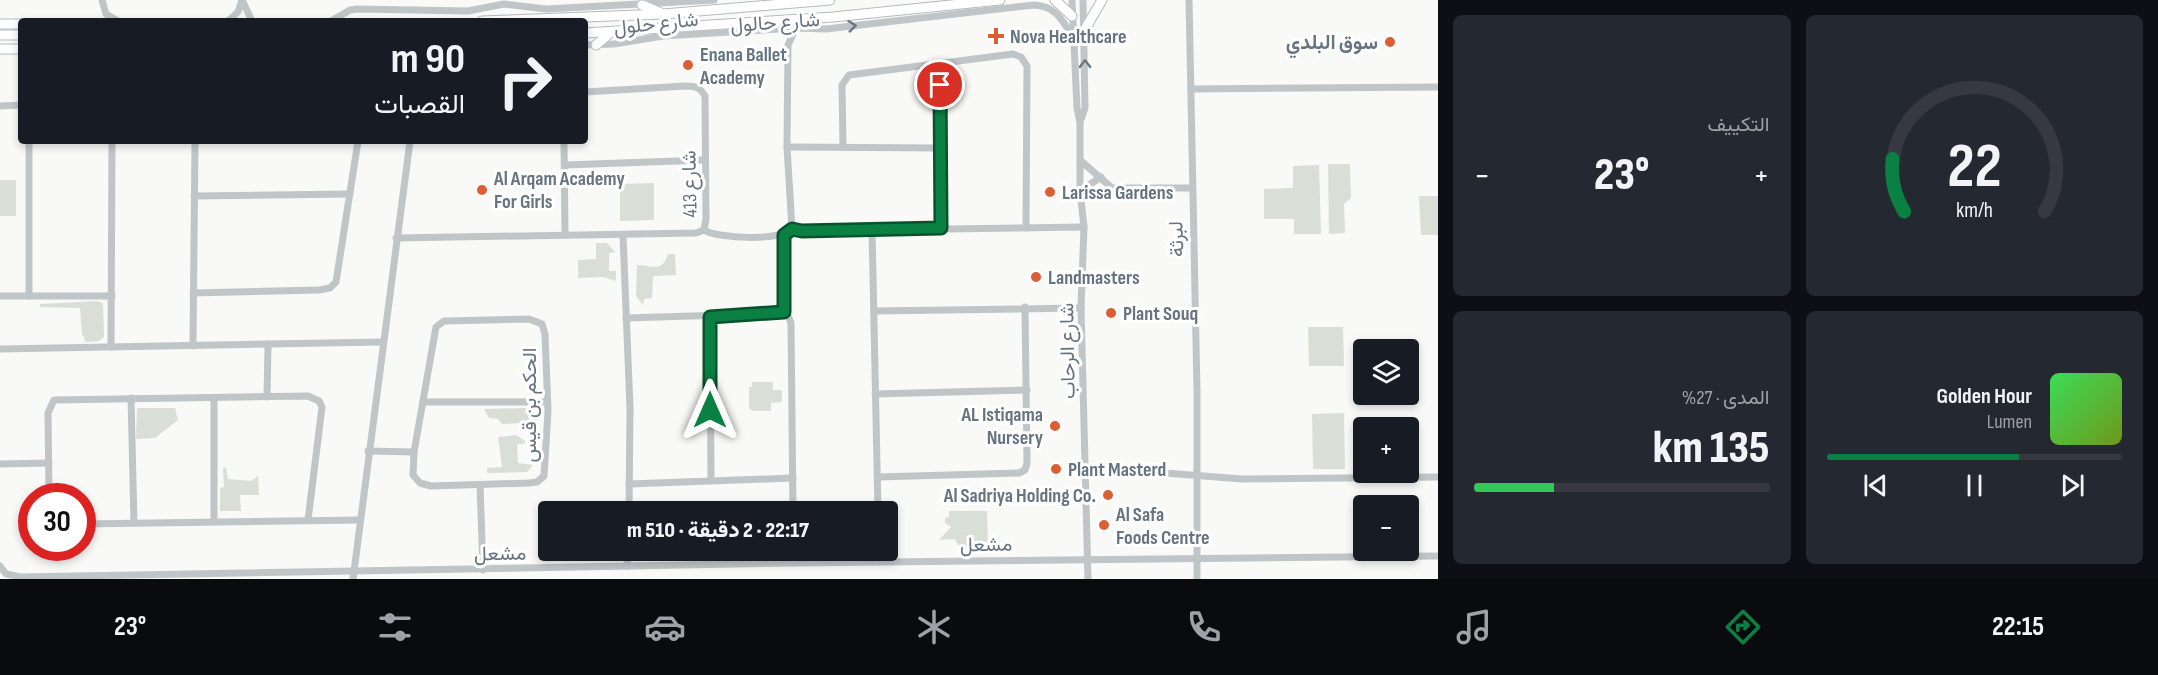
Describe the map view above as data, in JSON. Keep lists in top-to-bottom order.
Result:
{
  "streets": {
    "main road": ["شارع حالول"],
    "street": [
      "شارع حلول",
      "شارع 413",
      "لبرثة",
      "شارع الرحاب",
      "الحكم بن قيس",
      "مشعل"
    ]
  },
  "crossings": [
    ["شارع حلول", "شارع الرحاب"],
    ["لبرثة", "مشعل"],
    ["شارع الرحاب", "مشعل"]
  ],
  "places": {
    "health": ["Nova Healthcare"],
    "other": [
      "سوق البلدي",
      "Enana Ballet Academy",
      "Al Arqam Academy For Girls",
      "Larissa Gardens",
      "Landmasters",
      "Plant Souq",
      "AL Istiqama Nursery",
      "Plant Masterd",
      "Al Sadriya Holding Co.",
      "Al Safa Foods Centre"
    ]
  },
  "page": {
    "tile": [
      "التكييف",
      ["المدى · 27%", "135 km"]
    ],
    "turn": ["90 m", "القصبات"],
    "heat": ["−", "23°", "+"],
    "map_buttons": ["+", "−"],
    "song": ["Golden Hour", "Lumen"],
    "limit": "30",
    "trip": "22:17 · 2 دقيقة · 510 m",
    "tabs": ["22:15", "23°"],
    "gauge": ["22", "km/h"]
  }
}
